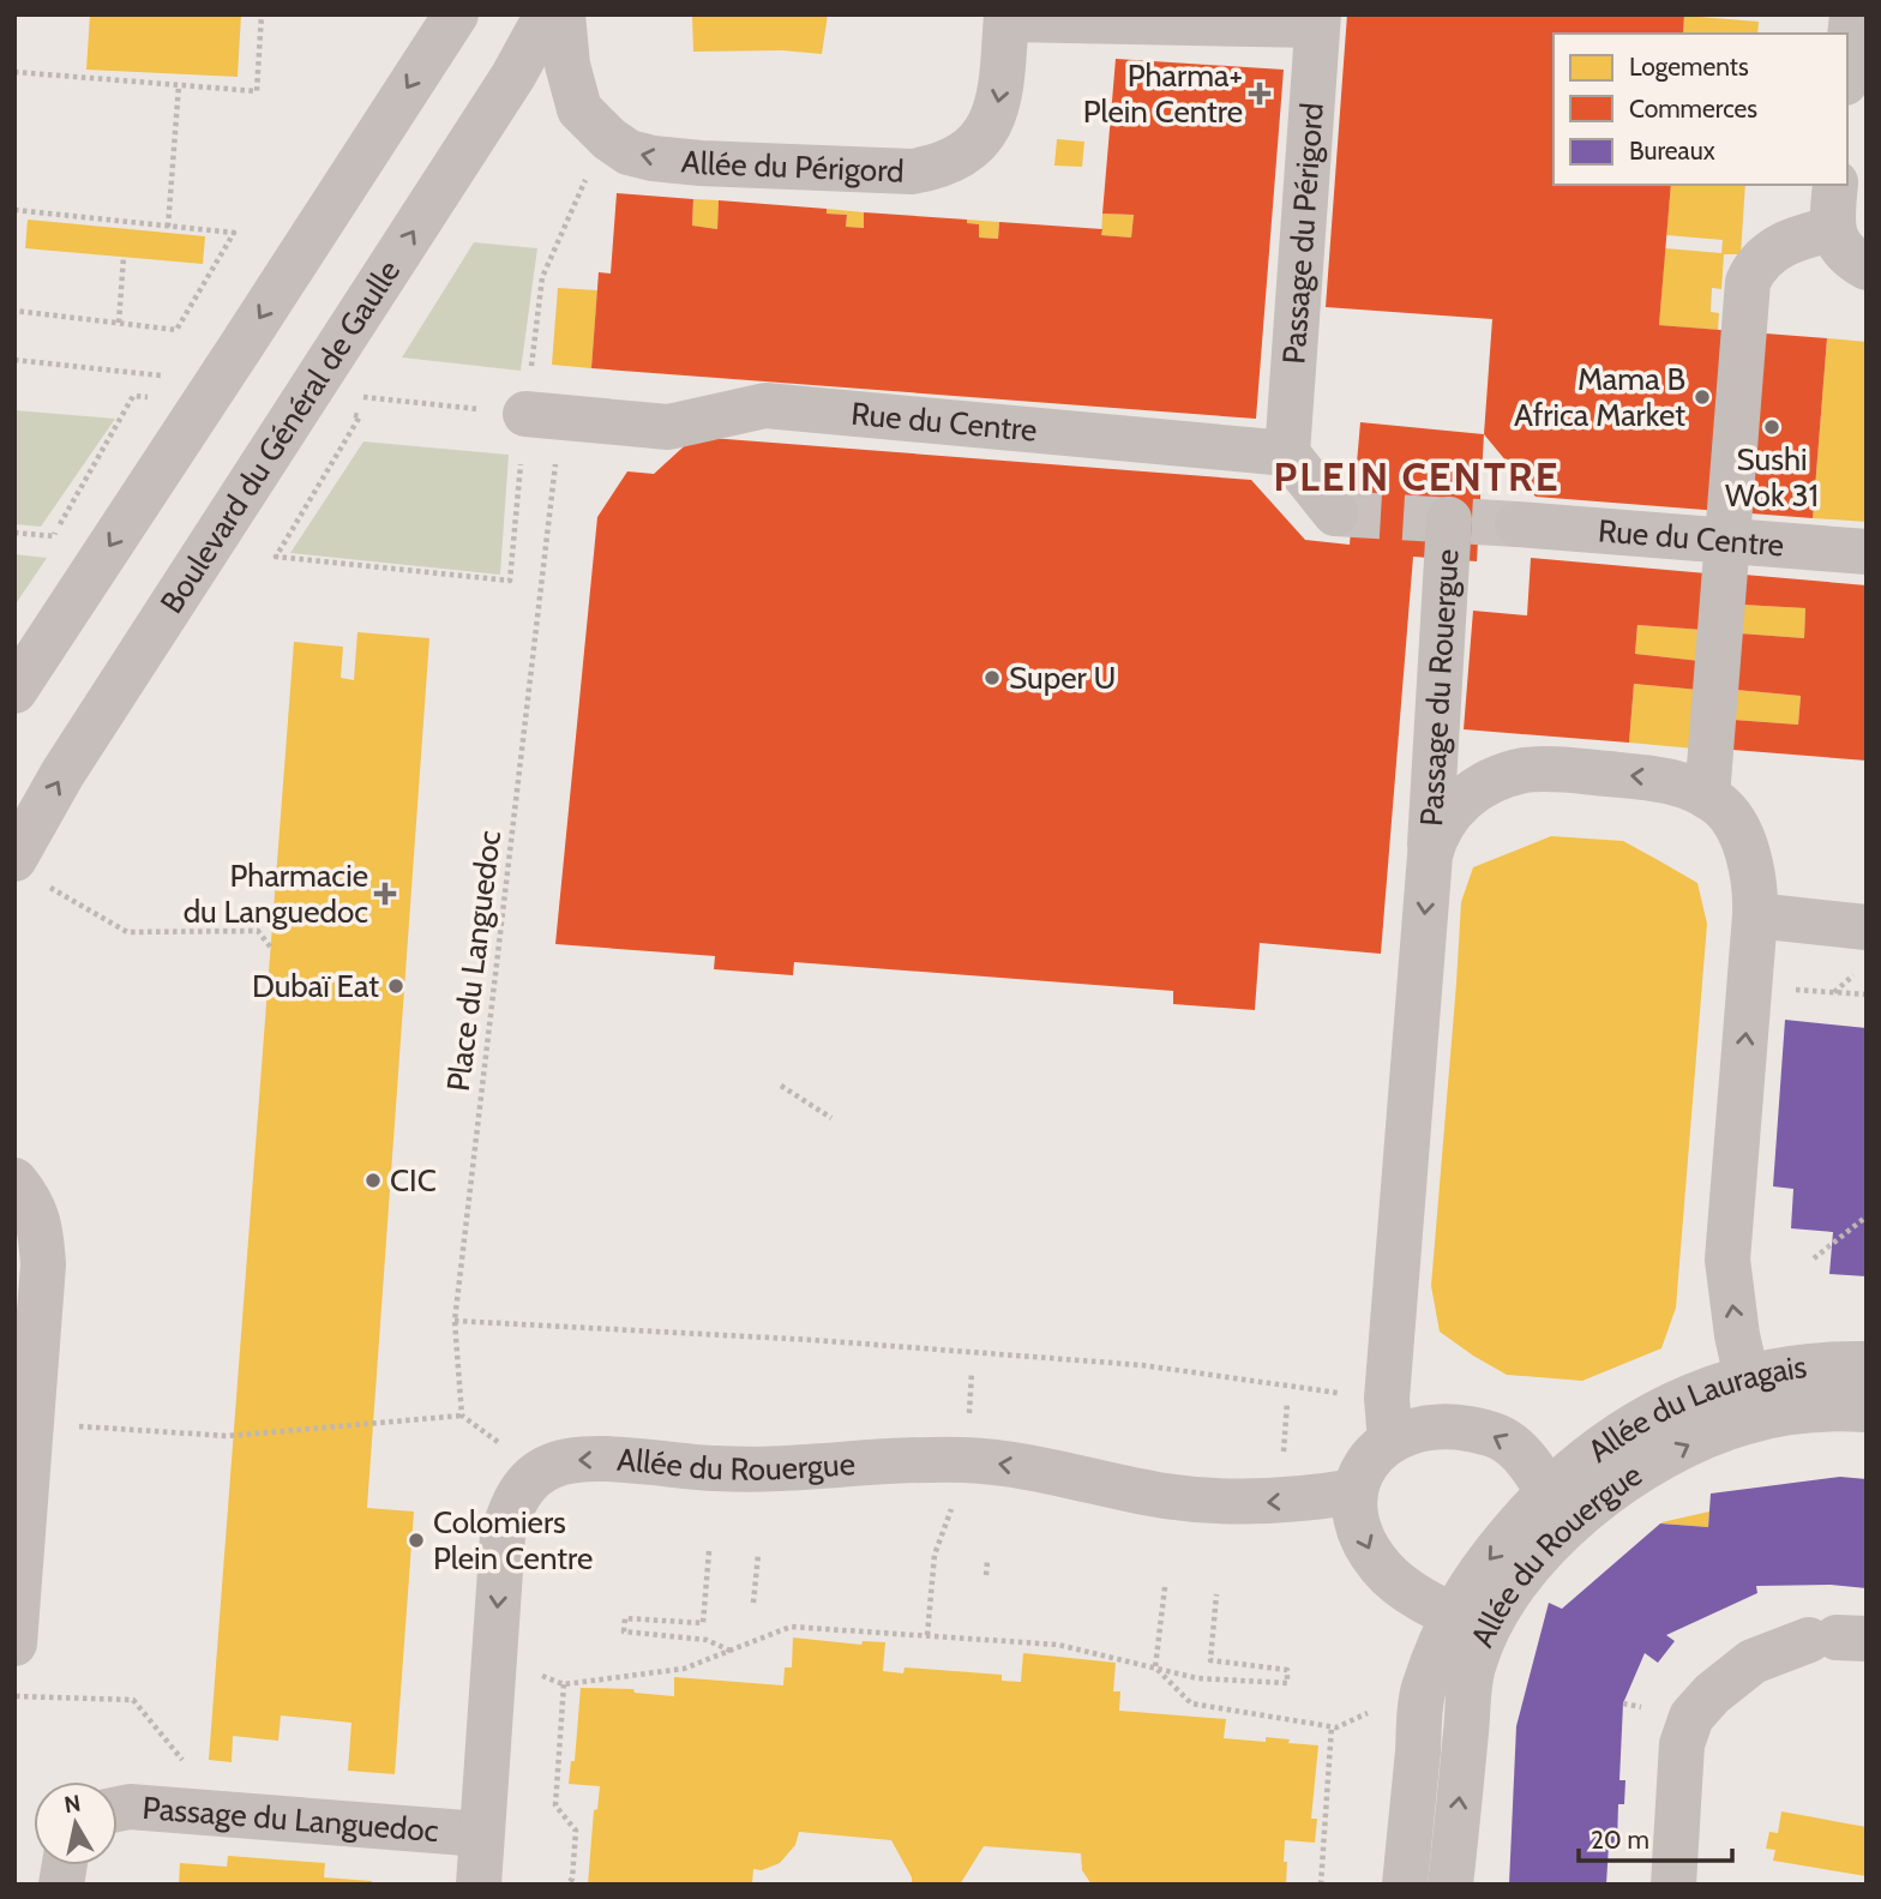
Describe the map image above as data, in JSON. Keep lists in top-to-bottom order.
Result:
{
  "streets": {
    "street": [
      "Allée du Périgord",
      "Passage du Périgord",
      "Rue du Centre",
      "Boulevard du Général de Gaulle",
      "Passage du Rouergue",
      "Allée du Lauragais",
      "Allée du Rouergue",
      "Passage du Languedoc"
    ],
    "path": ["Place du Languedoc"]
  },
  "crossings": [
    ["Allée du Périgord", "Place du Languedoc"],
    ["Passage du Périgord", "Rue du Centre"],
    ["Rue du Centre", "Place du Languedoc"],
    ["Allée du Lauragais", "Allée du Rouergue"]
  ],
  "one_way": ["Allée du Périgord"],
  "districts": ["PLEIN CENTRE"],
  "places": {
    "health": ["Pharma+ Plein Centre", "Pharmacie du Languedoc"],
    "other": [
      "Mama B Africa Market",
      "Sushi Wok 31",
      "Super U",
      "Dubaï Eat",
      "CIC",
      "Colomiers Plein Centre"
    ]
  },
  "legend": ["Logements", "Commerces", "Bureaux"],
  "scale_bar": "20 m",
  "north": "top"
}
